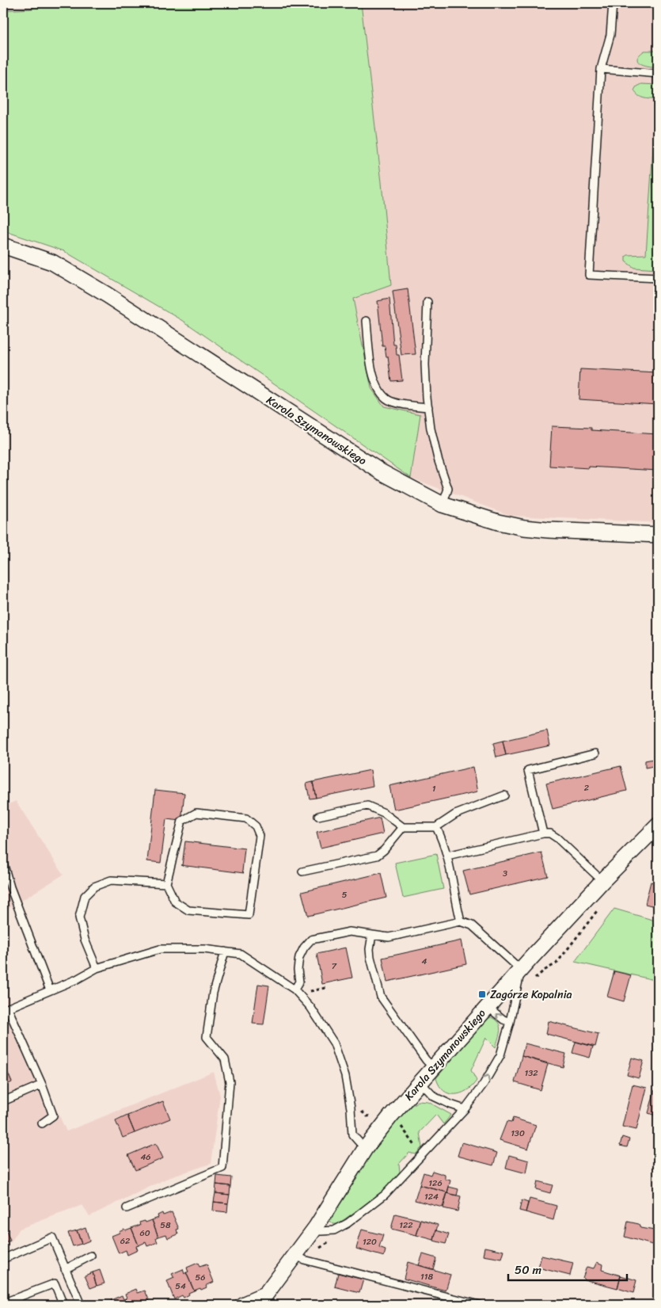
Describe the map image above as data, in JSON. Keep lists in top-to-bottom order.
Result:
{
  "streets": {
    "street": ["Karola Szymanowskiego"]
  },
  "places": {
    "transit": ["Zagórze Kopalnia"]
  },
  "house_numbers": [
    "2",
    "1",
    "3",
    "5",
    "4",
    "7",
    "132",
    "130",
    "46",
    "126",
    "124",
    "58",
    "122",
    "60",
    "62",
    "120",
    "118",
    "56",
    "54"
  ],
  "scale_bar": "50 m"
}
